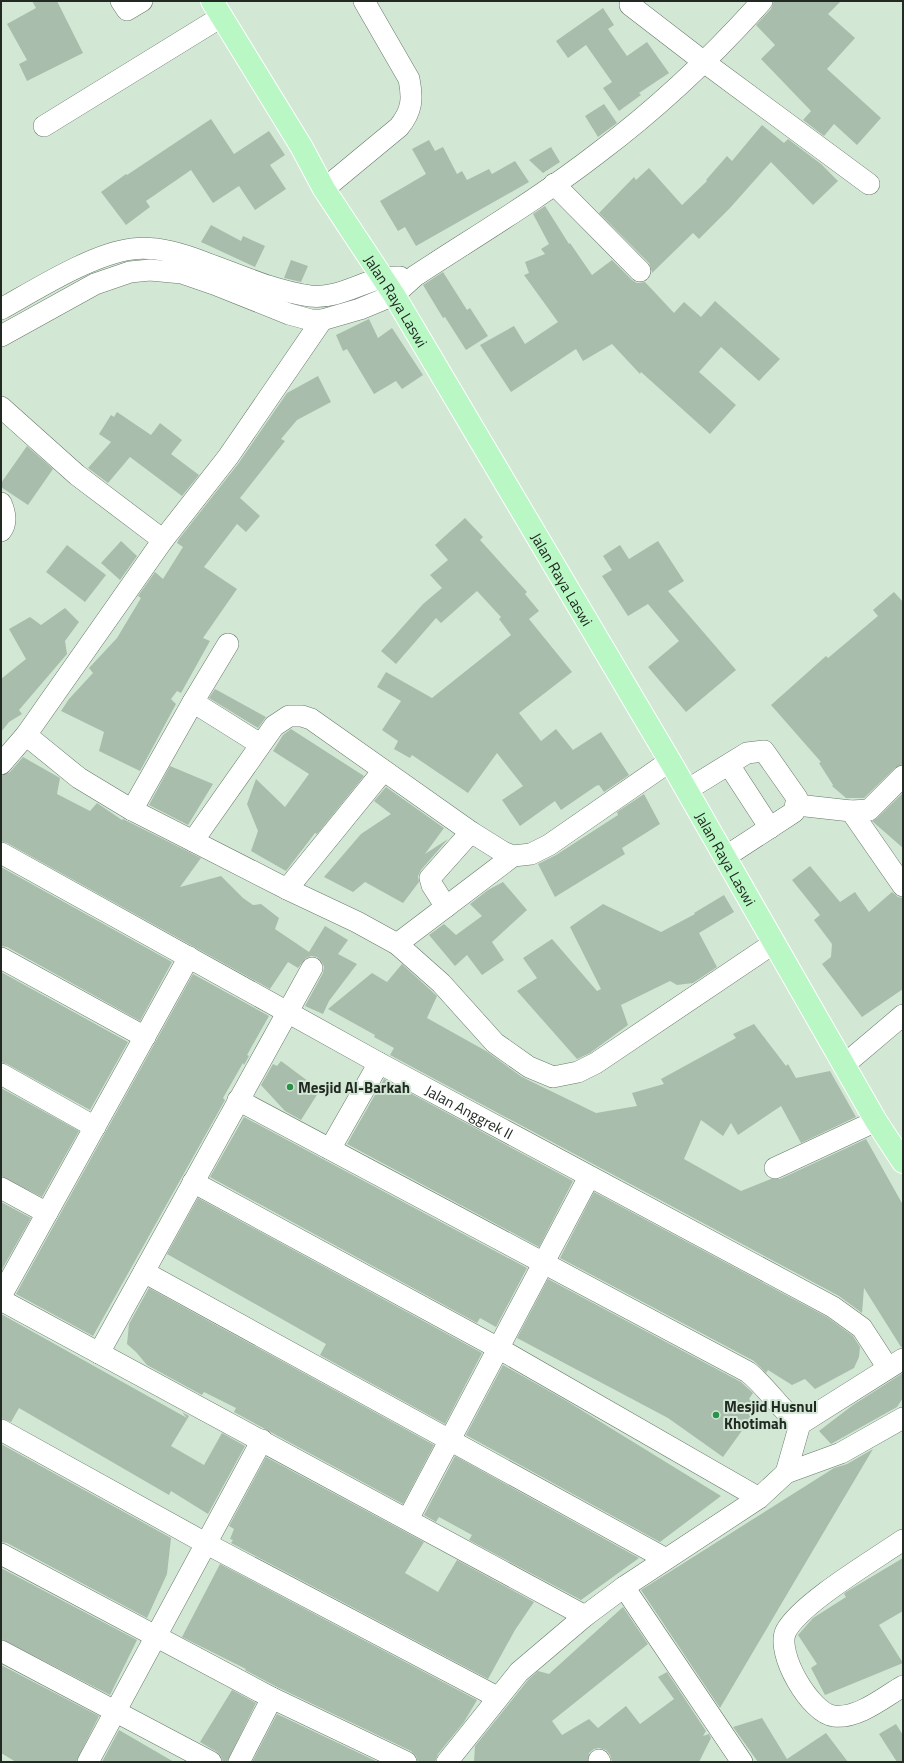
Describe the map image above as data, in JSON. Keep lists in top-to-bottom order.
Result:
{
  "streets": {
    "main road": ["Jalan Raya Laswi"],
    "street": ["Jalan Anggrek II"]
  },
  "places": ["Mesjid Al-Barkah", "Mesjid Husnul Khotimah"]
}
